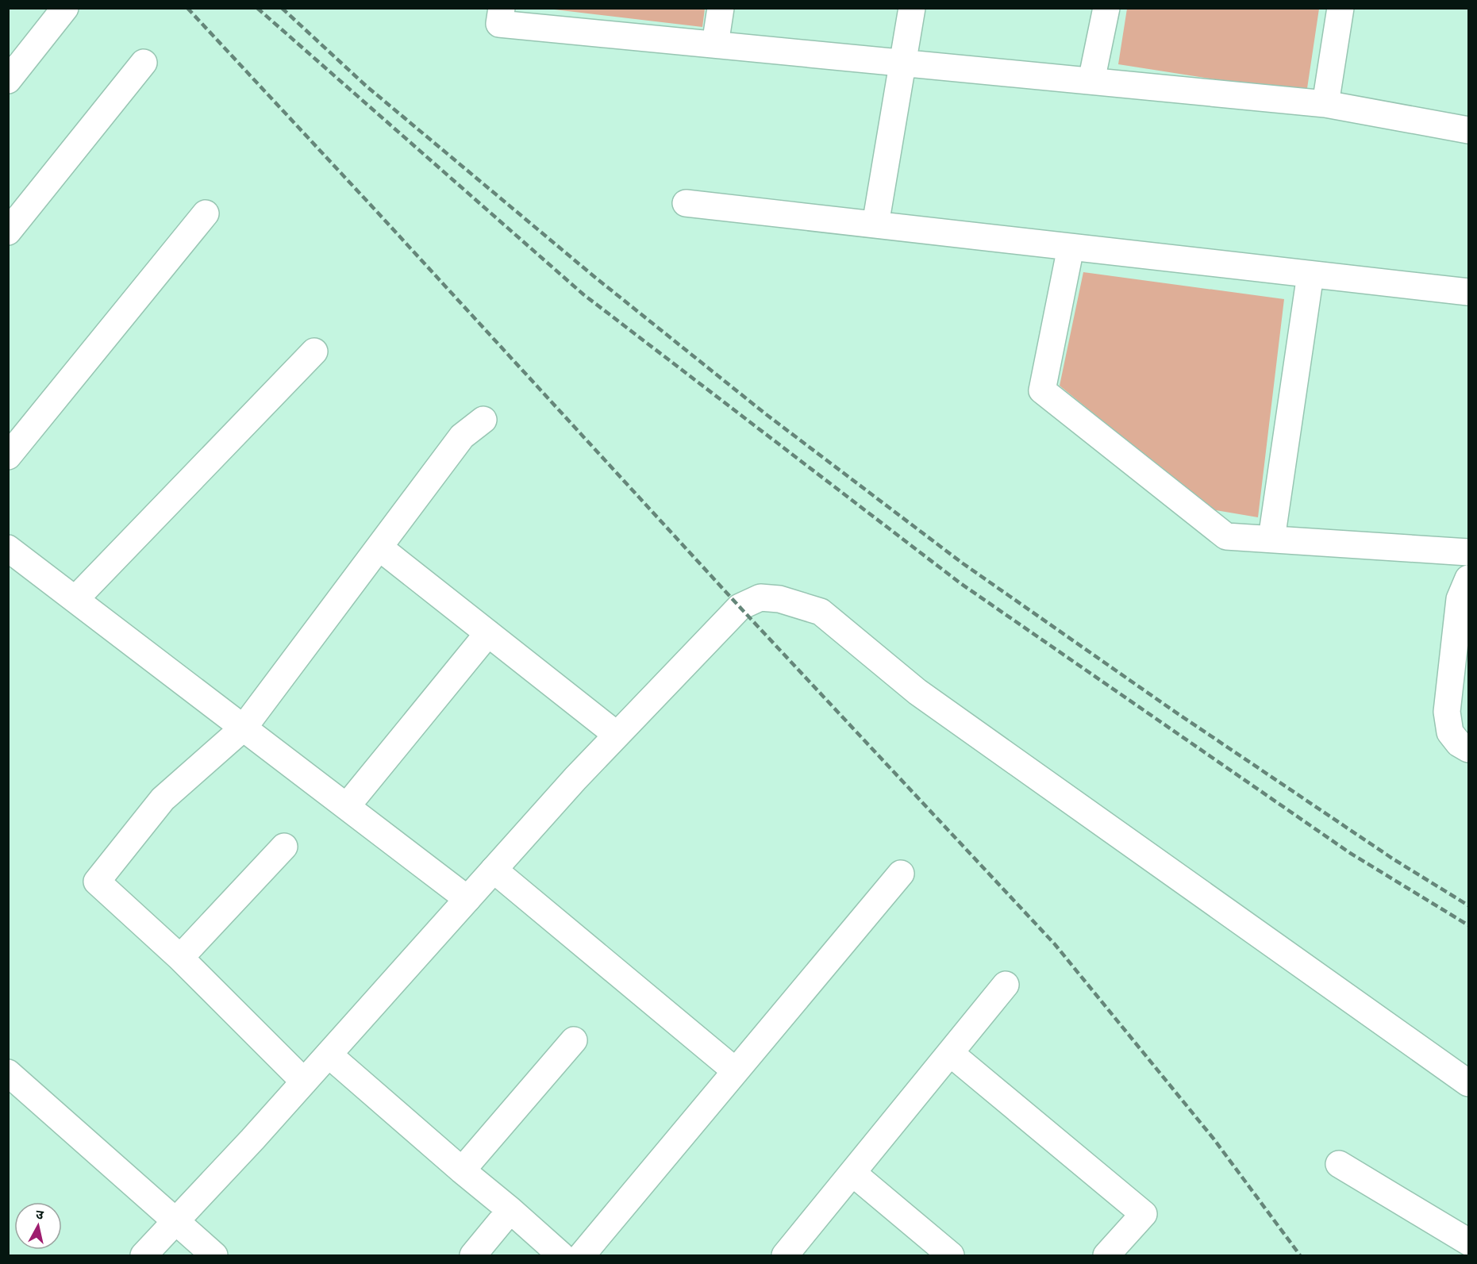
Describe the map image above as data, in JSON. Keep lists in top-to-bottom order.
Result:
{
  "north": "top"
}
